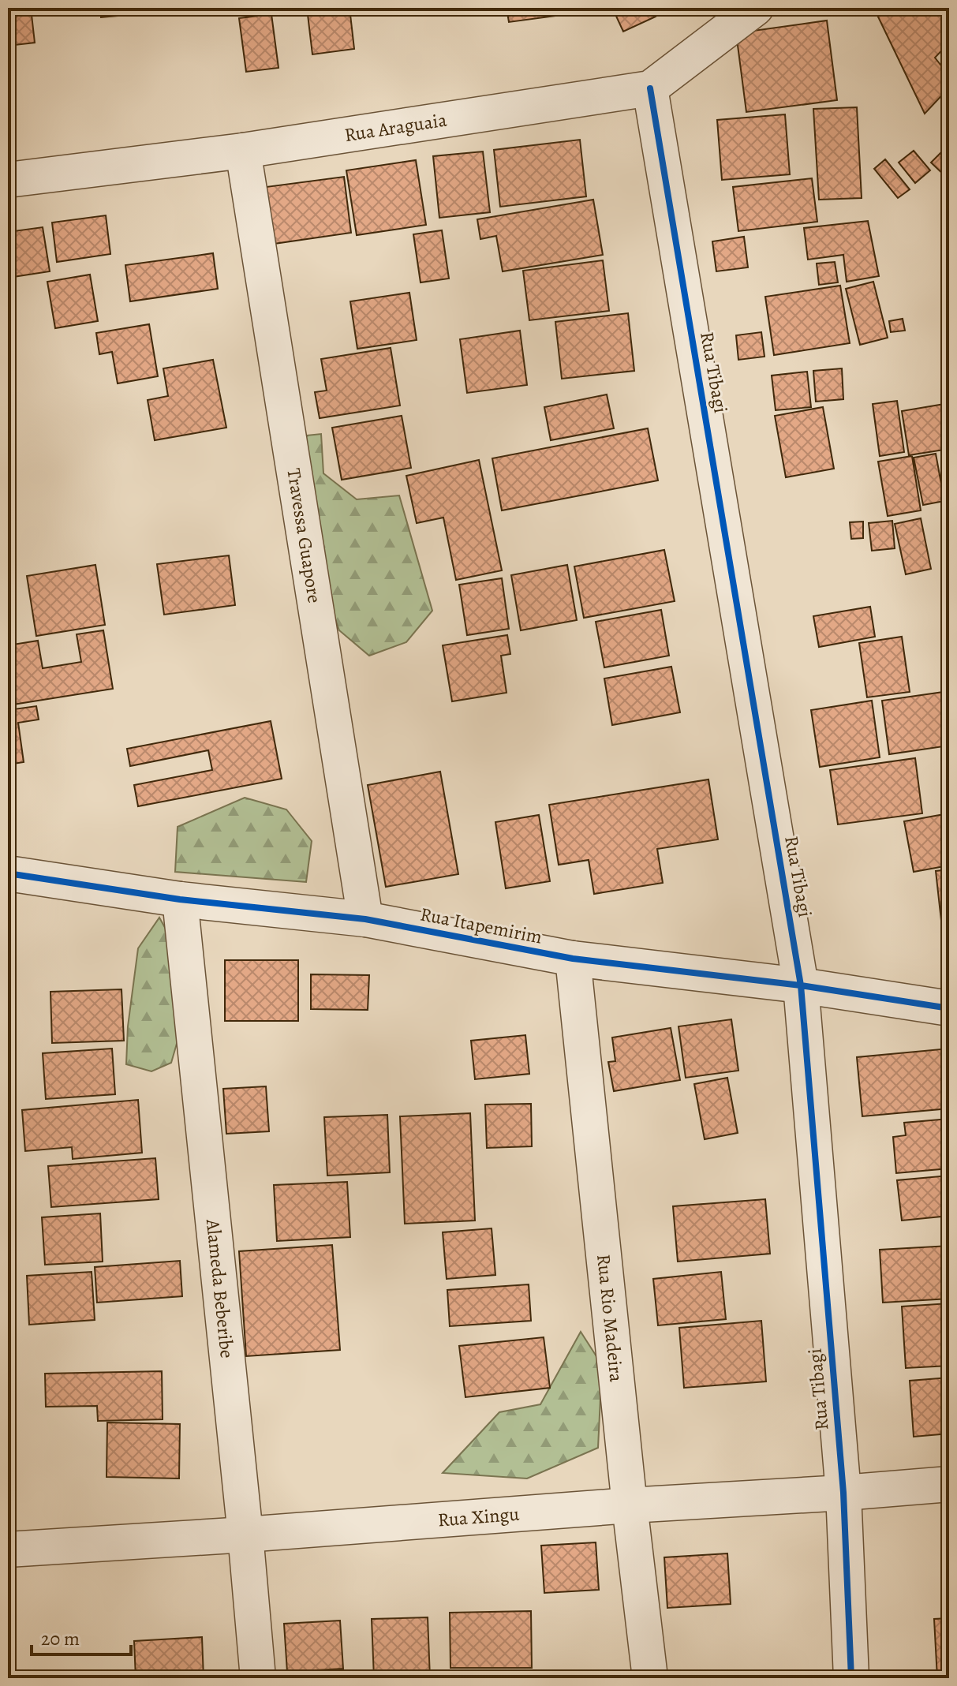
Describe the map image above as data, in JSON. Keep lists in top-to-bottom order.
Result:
{
  "streets": {
    "street": [
      "Rua Araguaia",
      "Rua Tibagi",
      "Travessa Guapore",
      "Rua Itapemirim",
      "Alameda Beberibe",
      "Rua Rio Madeira",
      "Rua Xingu"
    ]
  },
  "crossings": [
    ["Rua Araguaia", "Rua Tibagi"],
    ["Rua Araguaia", "Travessa Guapore"],
    ["Rua Tibagi", "Rua Itapemirim"],
    ["Rua Tibagi", "Rua Xingu"],
    ["Travessa Guapore", "Rua Itapemirim"],
    ["Rua Itapemirim", "Alameda Beberibe"],
    ["Rua Itapemirim", "Rua Rio Madeira"],
    ["Alameda Beberibe", "Rua Xingu"],
    ["Rua Rio Madeira", "Rua Xingu"]
  ],
  "scale_bar": "20 m"
}
